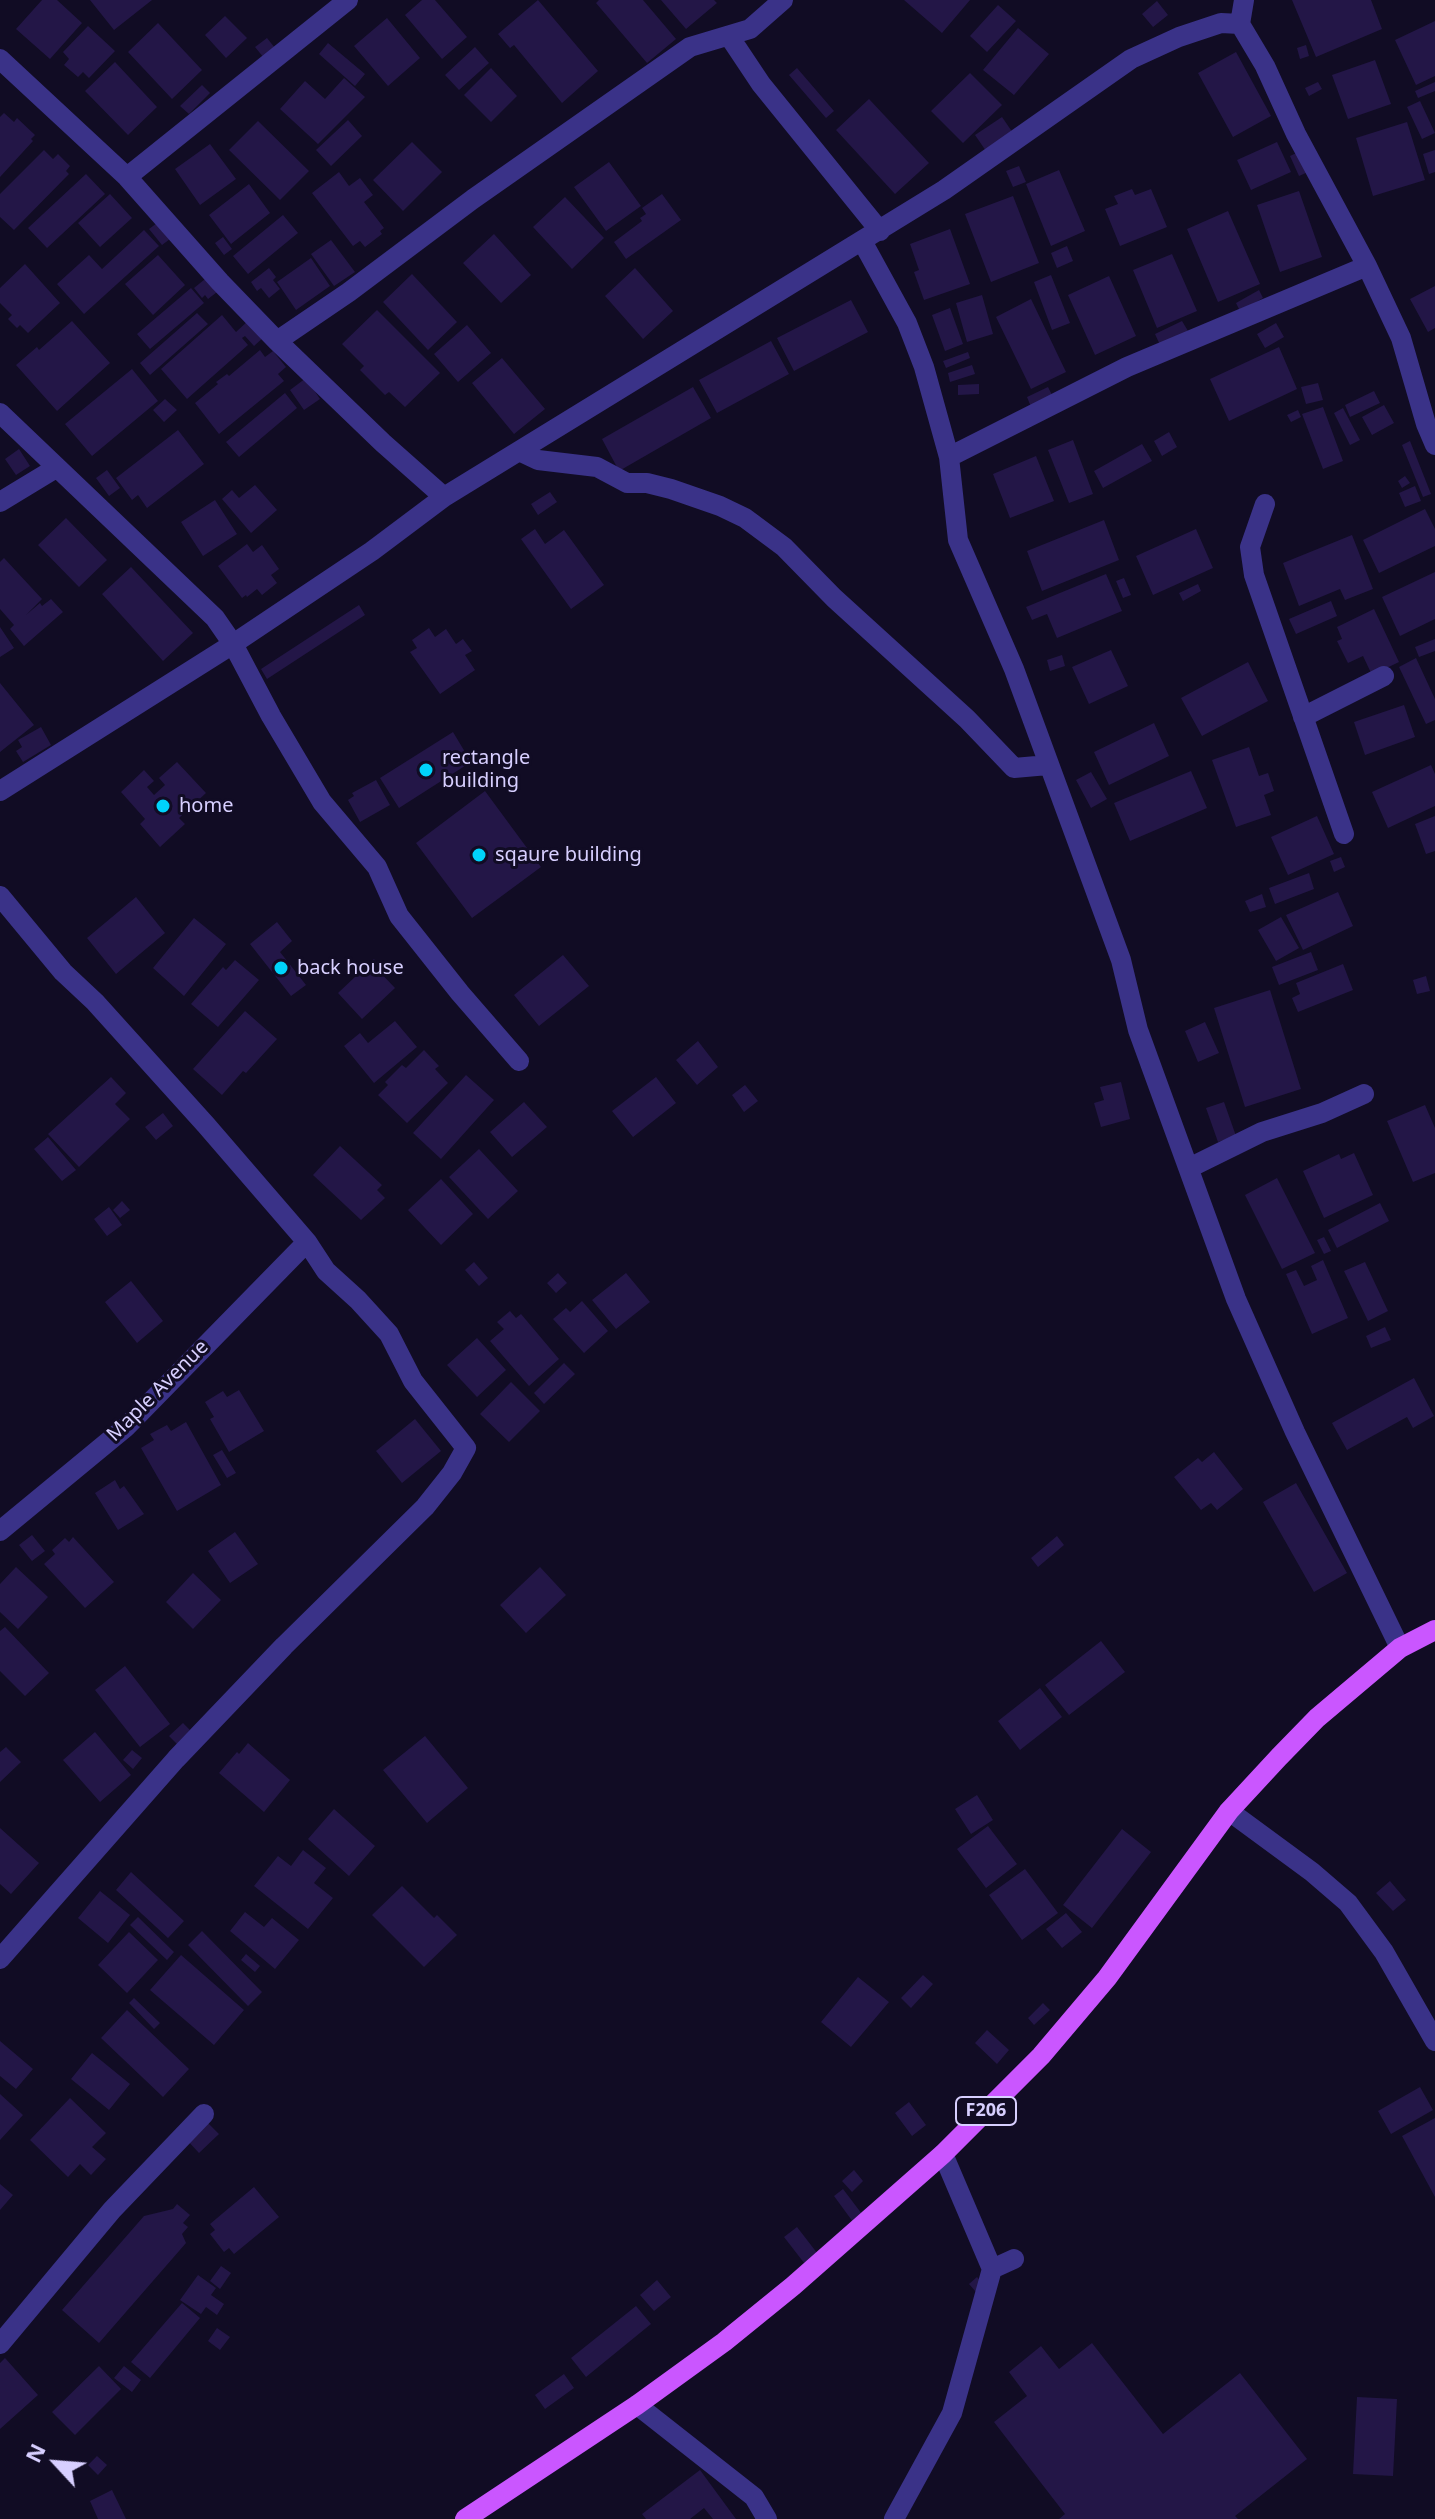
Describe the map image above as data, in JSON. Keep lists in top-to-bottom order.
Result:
{
  "streets": {
    "main road": ["F206"],
    "street": ["Maple Avenue"]
  },
  "places": [
    "rectangle building",
    "home",
    "sqaure building",
    "back house"
  ],
  "north": "top left"
}
